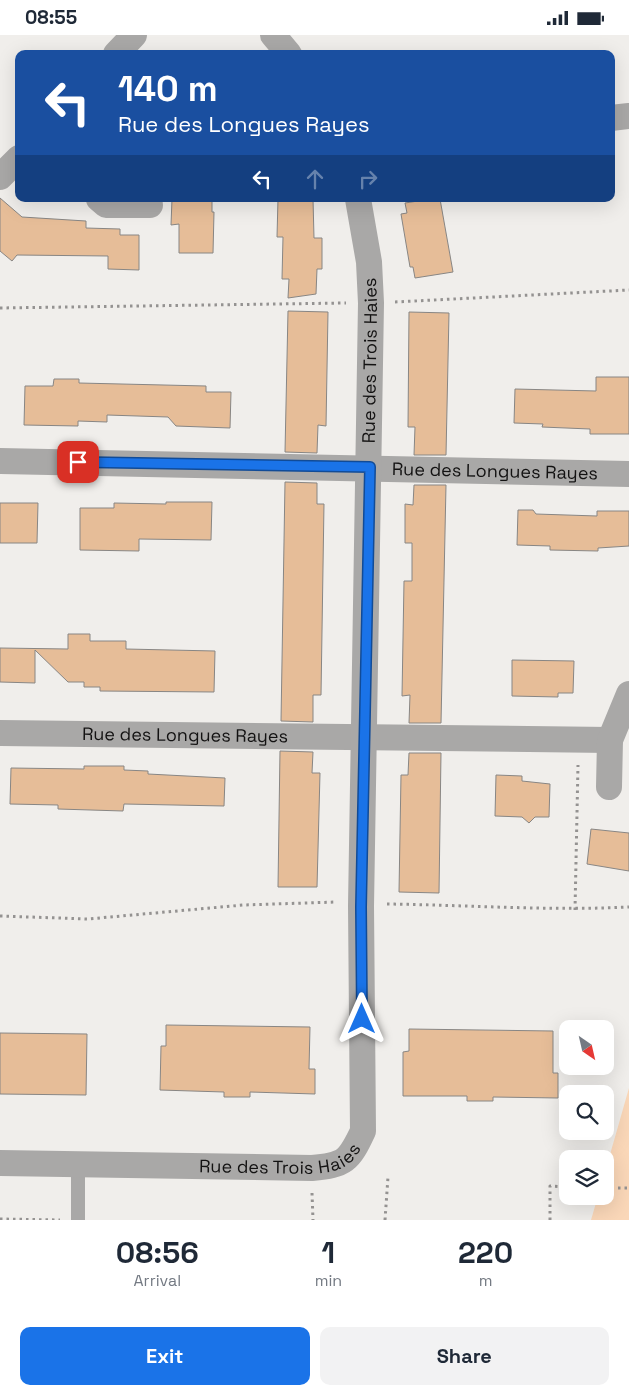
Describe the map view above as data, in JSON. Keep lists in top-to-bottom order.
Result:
{
  "streets": {
    "street": ["Rue des Trois Haies", "Rue des Longues Rayes"]
  },
  "crossings": [
    ["Rue des Trois Haies", "Rue des Longues Rayes"]
  ],
  "north": "bottom right",
  "page": {
    "status": "08:55",
    "turn": ["140 m", "Rue des Longues Rayes"],
    "eta": [
      "08:56",
      "Arrival",
      "1",
      "min",
      "220",
      "m"
    ],
    "buttons": ["Exit", "Share"]
  }
}
